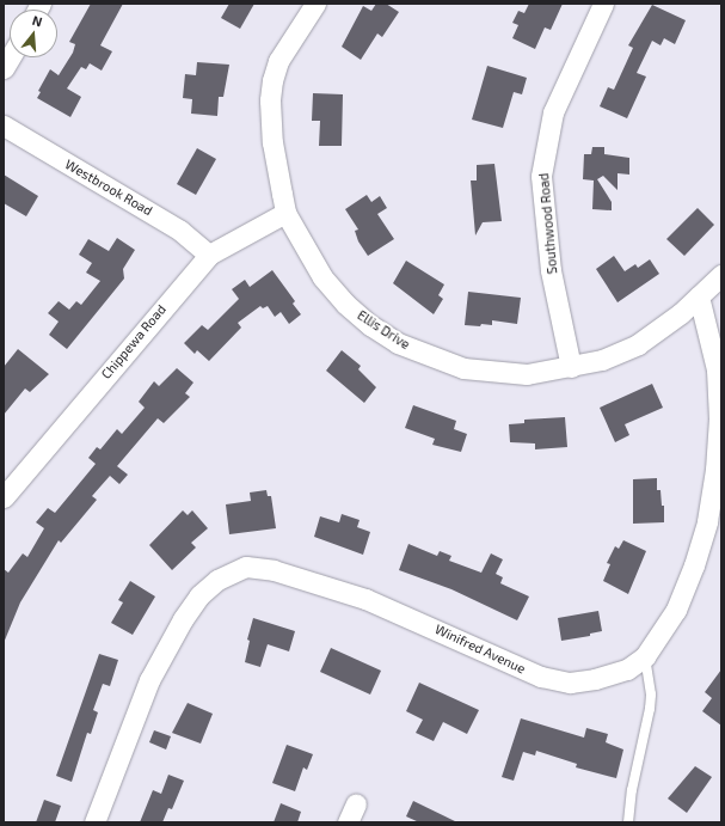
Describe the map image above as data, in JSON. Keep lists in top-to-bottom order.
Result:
{
  "streets": {
    "street": [
      "Westbrook Road",
      "Southwood Road",
      "Ellis Drive",
      "Chippewa Road",
      "Winifred Avenue"
    ]
  },
  "crossings": [
    ["Westbrook Road", "Chippewa Road"],
    ["Southwood Road", "Ellis Drive"],
    ["Ellis Drive", "Chippewa Road"],
    ["Ellis Drive", "Winifred Avenue"]
  ],
  "north": "top"
}
